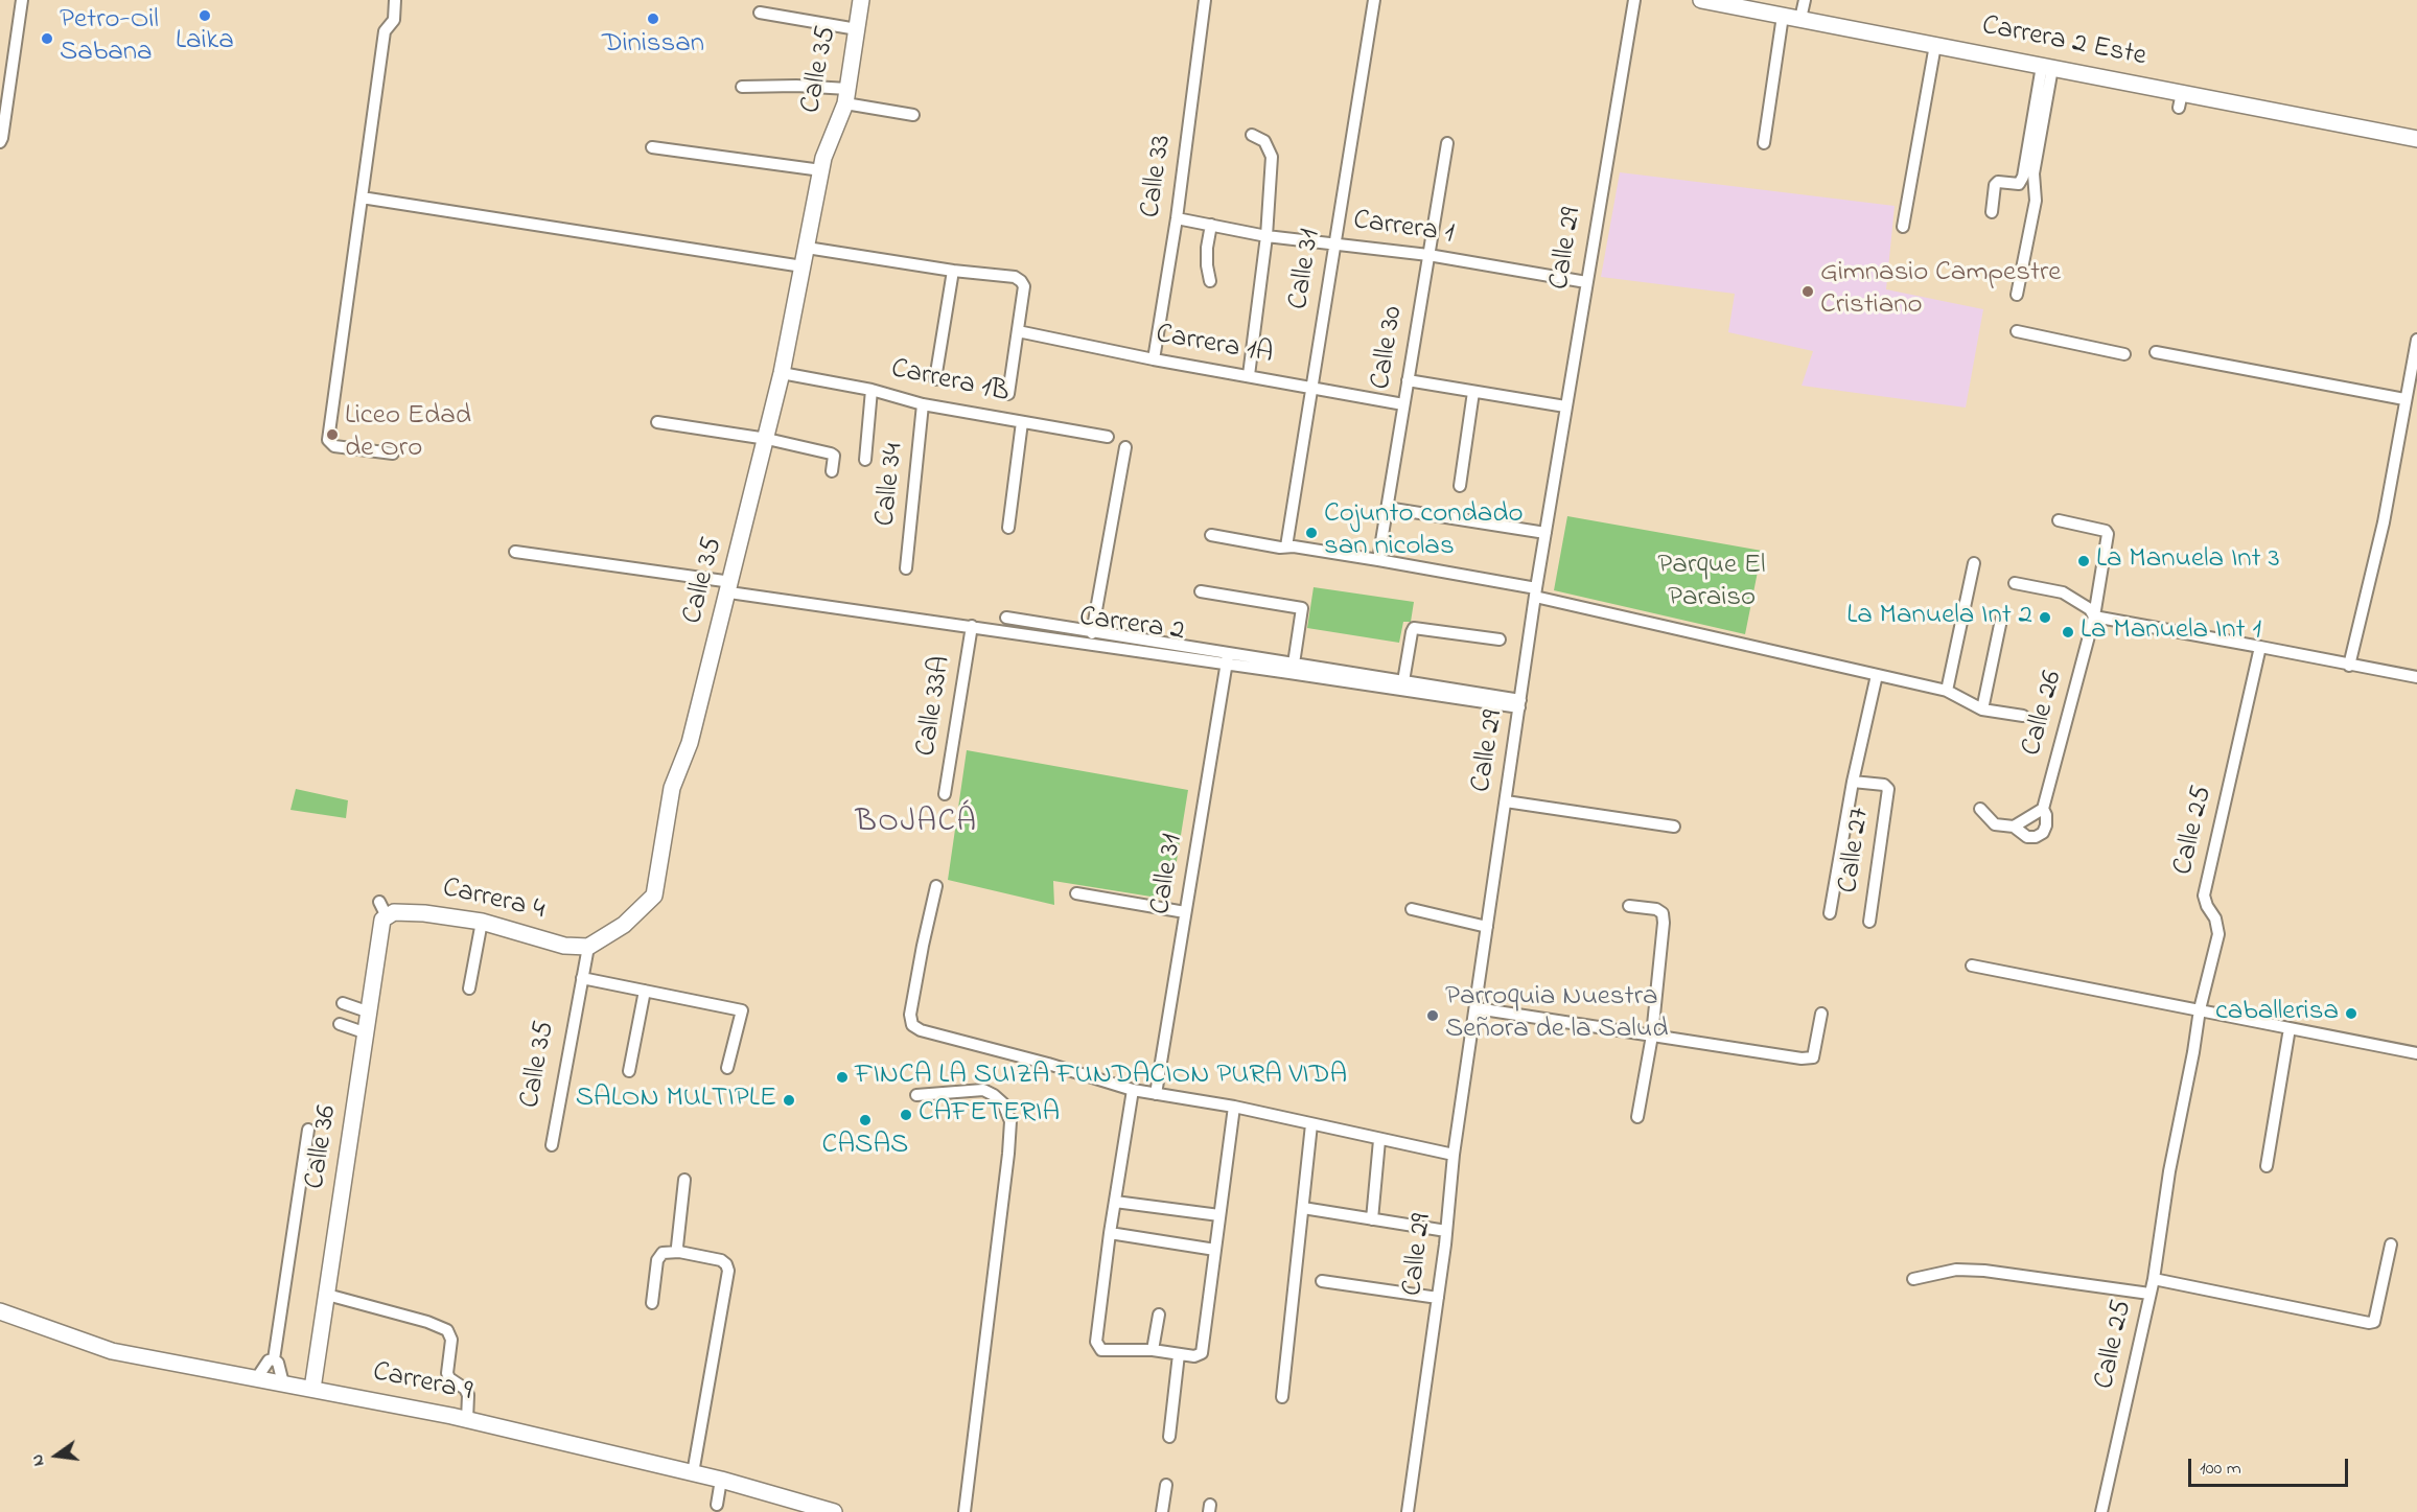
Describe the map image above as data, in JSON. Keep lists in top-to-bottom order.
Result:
{
  "streets": {
    "street": [
      "Carrera 2 Este",
      "Calle 35",
      "Calle 33",
      "Carrera 1",
      "Calle 29",
      "Calle 31",
      "Carrera 1A",
      "Calle 30",
      "Carrera 1B",
      "Calle 34",
      "Carrera 2",
      "Calle 33A",
      "Calle 26",
      "Calle 25",
      "Calle 27",
      "Carrera 4",
      "Calle 36",
      "Carrera 9"
    ]
  },
  "crossings": [
    ["Calle 35", "Carrera 1B"],
    ["Calle 35", "Carrera 2"],
    ["Calle 35", "Carrera 4"],
    ["Calle 33", "Carrera 1"],
    ["Calle 33", "Carrera 1A"],
    ["Carrera 1", "Calle 29"],
    ["Carrera 1", "Calle 31"],
    ["Carrera 1", "Calle 30"],
    ["Calle 31", "Carrera 1A"],
    ["Calle 31", "Carrera 2"],
    ["Carrera 1A", "Calle 30"],
    ["Carrera 1B", "Calle 34"],
    ["Carrera 2", "Calle 33A"],
    ["Carrera 4", "Calle 36"],
    ["Calle 36", "Carrera 9"]
  ],
  "districts": ["BOJACÁ"],
  "parks": ["Parque El Paraiso"],
  "places": [
    "Laika",
    "Dinissan",
    "Petro-Oil Sabana",
    "Gimnasio Campestre Cristiano",
    "Liceo Edad de Oro",
    "Cojunto condado san nicolas",
    "La Manuela Int 3",
    "La Manuela Int 2",
    "La Manuela Int 1",
    "caballerisa",
    "Parroquia Nuestra Señora de la Salud",
    "FINCA LA SUIZA FUNDACION PURA VIDA",
    "SALON MULTIPLE",
    "CAFETERIA",
    "CASAS"
  ],
  "scale_bar": "100 m",
  "north": "left"
}
